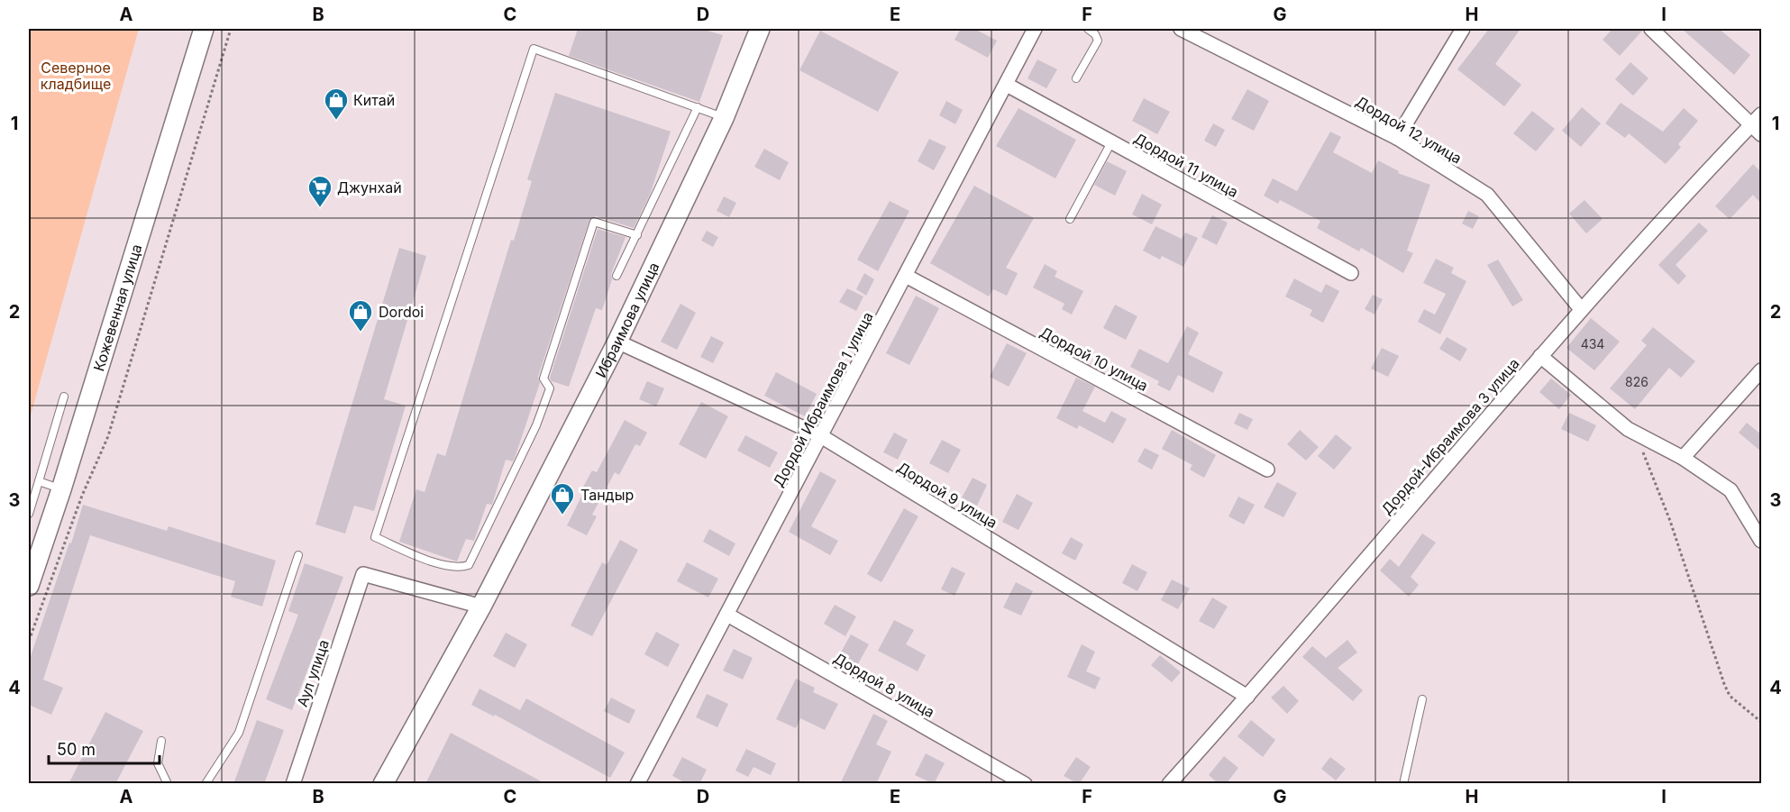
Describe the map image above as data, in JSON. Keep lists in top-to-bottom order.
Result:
{
  "streets": {
    "main road": ["Кожевенная улица", "Ибраимова улица"],
    "street": [
      "Дордой 12 улица",
      "Дордой 11 улица",
      "Дордой 10 улица",
      "Дордой Ибраимова 1 улица",
      "Дордой-Ибраимова 3 улица",
      "Дордой 9 улица",
      "Аул улица",
      "Дордой 8 улица"
    ]
  },
  "crossings": [
    ["Дордой 12 улица", "Дордой-Ибраимова 3 улица"],
    ["Дордой 11 улица", "Дордой Ибраимова 1 улица"],
    ["Ибраимова улица", "Дордой 9 улица"],
    ["Ибраимова улица", "Аул улица"],
    ["Дордой 10 улица", "Дордой Ибраимова 1 улица"],
    ["Дордой Ибраимова 1 улица", "Дордой 9 улица"],
    ["Дордой Ибраимова 1 улица", "Дордой 8 улица"],
    ["Дордой-Ибраимова 3 улица", "Дордой 9 улица"]
  ],
  "parks": ["Северное кладбище"],
  "places": {
    "shop": ["Китай", "Dordoi", "Тандыр"],
    "supermarket": ["Джунхай"]
  },
  "house_numbers": ["434", "826"],
  "scale_bar": "50 m",
  "grid": {
    "columns": [
      "A",
      "B",
      "C",
      "D",
      "E",
      "F",
      "G",
      "H",
      "I"
    ],
    "rows": [
      "1",
      "2",
      "3",
      "4"
    ]
  }
}
